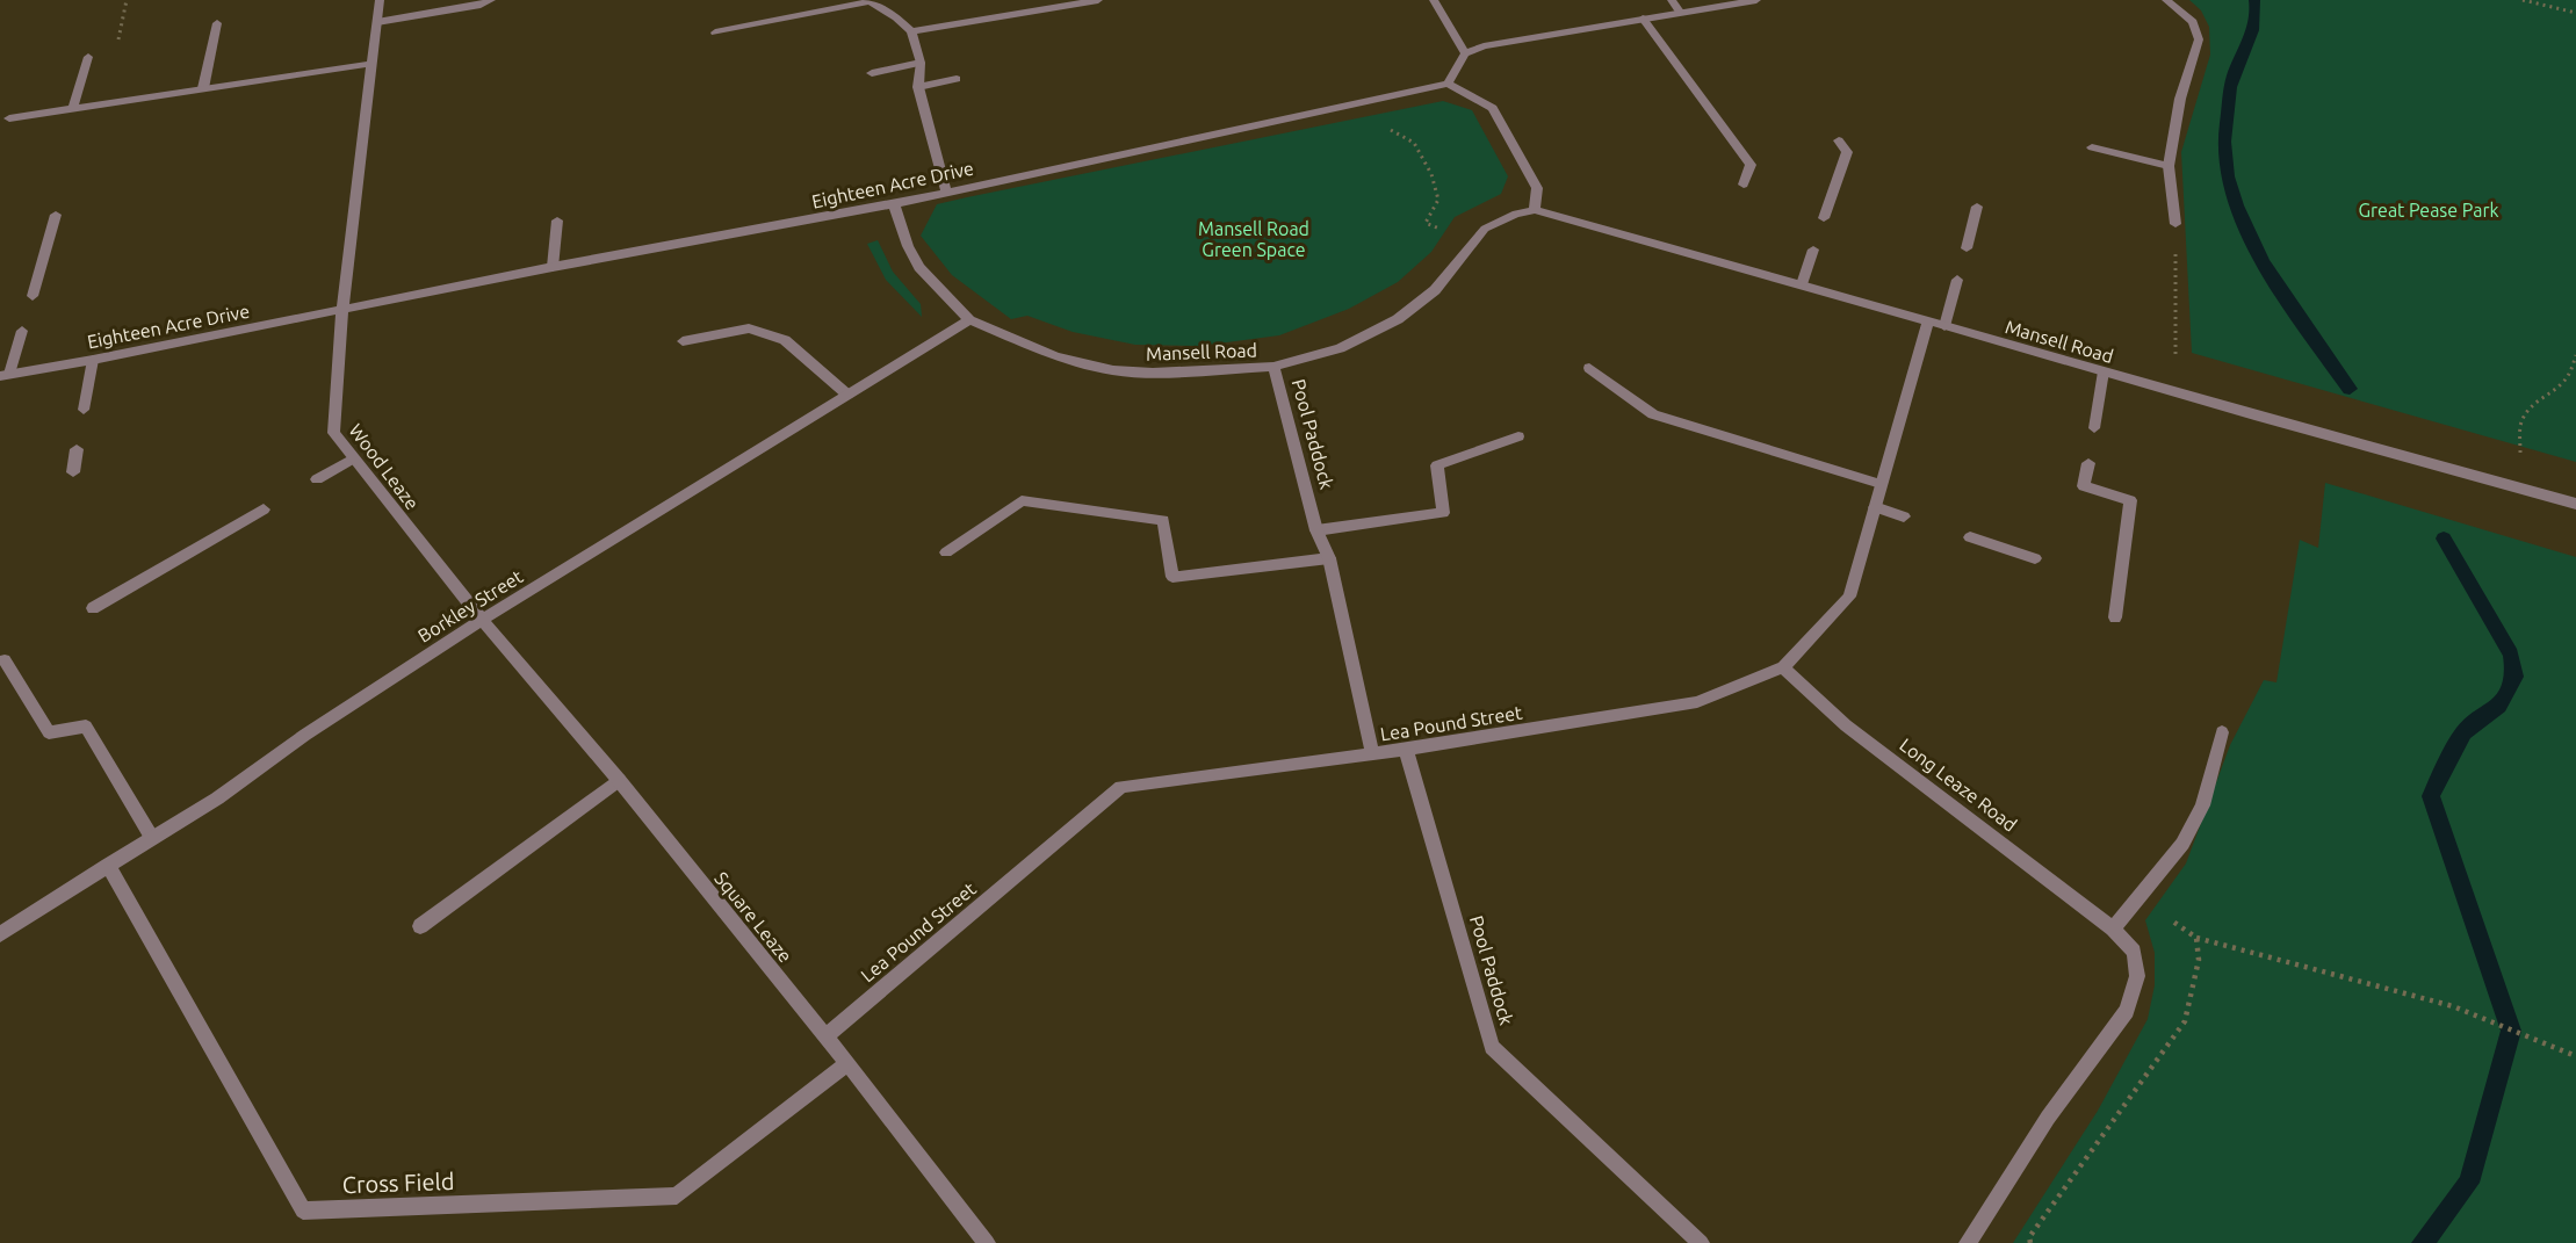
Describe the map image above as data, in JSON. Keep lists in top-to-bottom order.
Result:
{
  "streets": {
    "street": [
      "Eighteen Acre Drive",
      "Mansell Road",
      "Pool Paddock",
      "Wood Leaze",
      "Borkley Street",
      "Lea Pound Street",
      "Long Leaze Road",
      "Square Leaze",
      "Cross Field"
    ]
  },
  "crossings": [
    ["Eighteen Acre Drive", "Mansell Road"],
    ["Eighteen Acre Drive", "Wood Leaze"],
    ["Mansell Road", "Pool Paddock"],
    ["Mansell Road", "Borkley Street"],
    ["Mansell Road", "Lea Pound Street"],
    ["Pool Paddock", "Lea Pound Street"],
    ["Wood Leaze", "Borkley Street"],
    ["Wood Leaze", "Square Leaze"],
    ["Borkley Street", "Square Leaze"],
    ["Borkley Street", "Cross Field"],
    ["Lea Pound Street", "Long Leaze Road"],
    ["Lea Pound Street", "Square Leaze"],
    ["Square Leaze", "Cross Field"]
  ],
  "parks": ["Great Pease Park", "Mansell Road Green Space"]
}
